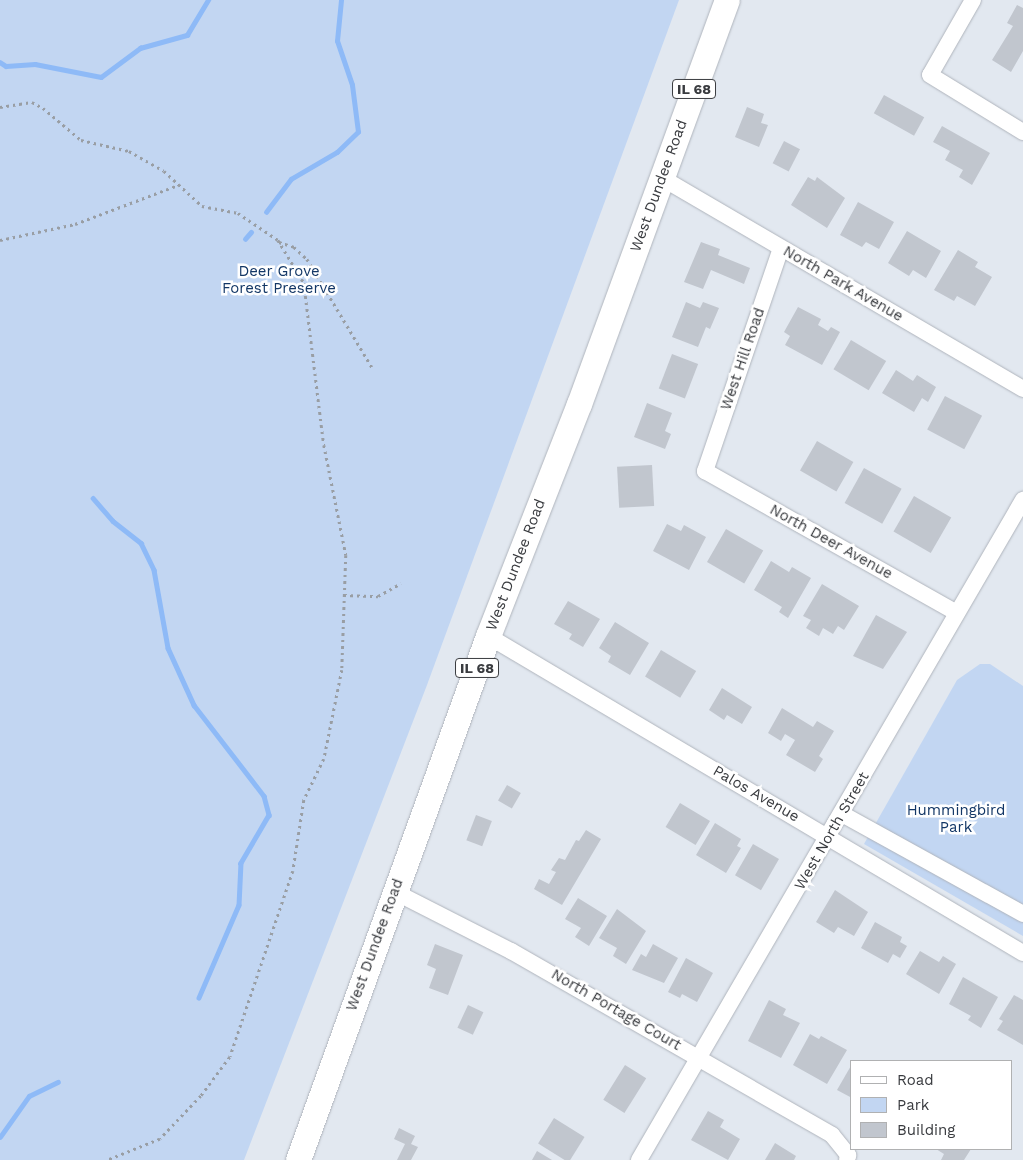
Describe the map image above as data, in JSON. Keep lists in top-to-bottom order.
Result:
{
  "streets": {
    "main road": ["IL 68", "West Dundee Road"],
    "street": [
      "North Park Avenue",
      "West Hill Road",
      "North Deer Avenue",
      "Palos Avenue",
      "West North Street",
      "North Portage Court"
    ]
  },
  "crossings": [
    ["West Dundee Road", "North Park Avenue"],
    ["West Dundee Road", "Palos Avenue"],
    ["West Dundee Road", "North Portage Court"],
    ["North Park Avenue", "West Hill Road"],
    ["West Hill Road", "North Deer Avenue"],
    ["North Deer Avenue", "West North Street"],
    ["Palos Avenue", "West North Street"],
    ["West North Street", "North Portage Court"]
  ],
  "parks": ["Deer Grove Forest Preserve", "Hummingbird Park"],
  "legend": ["Road", "Park", "Building"]
}
